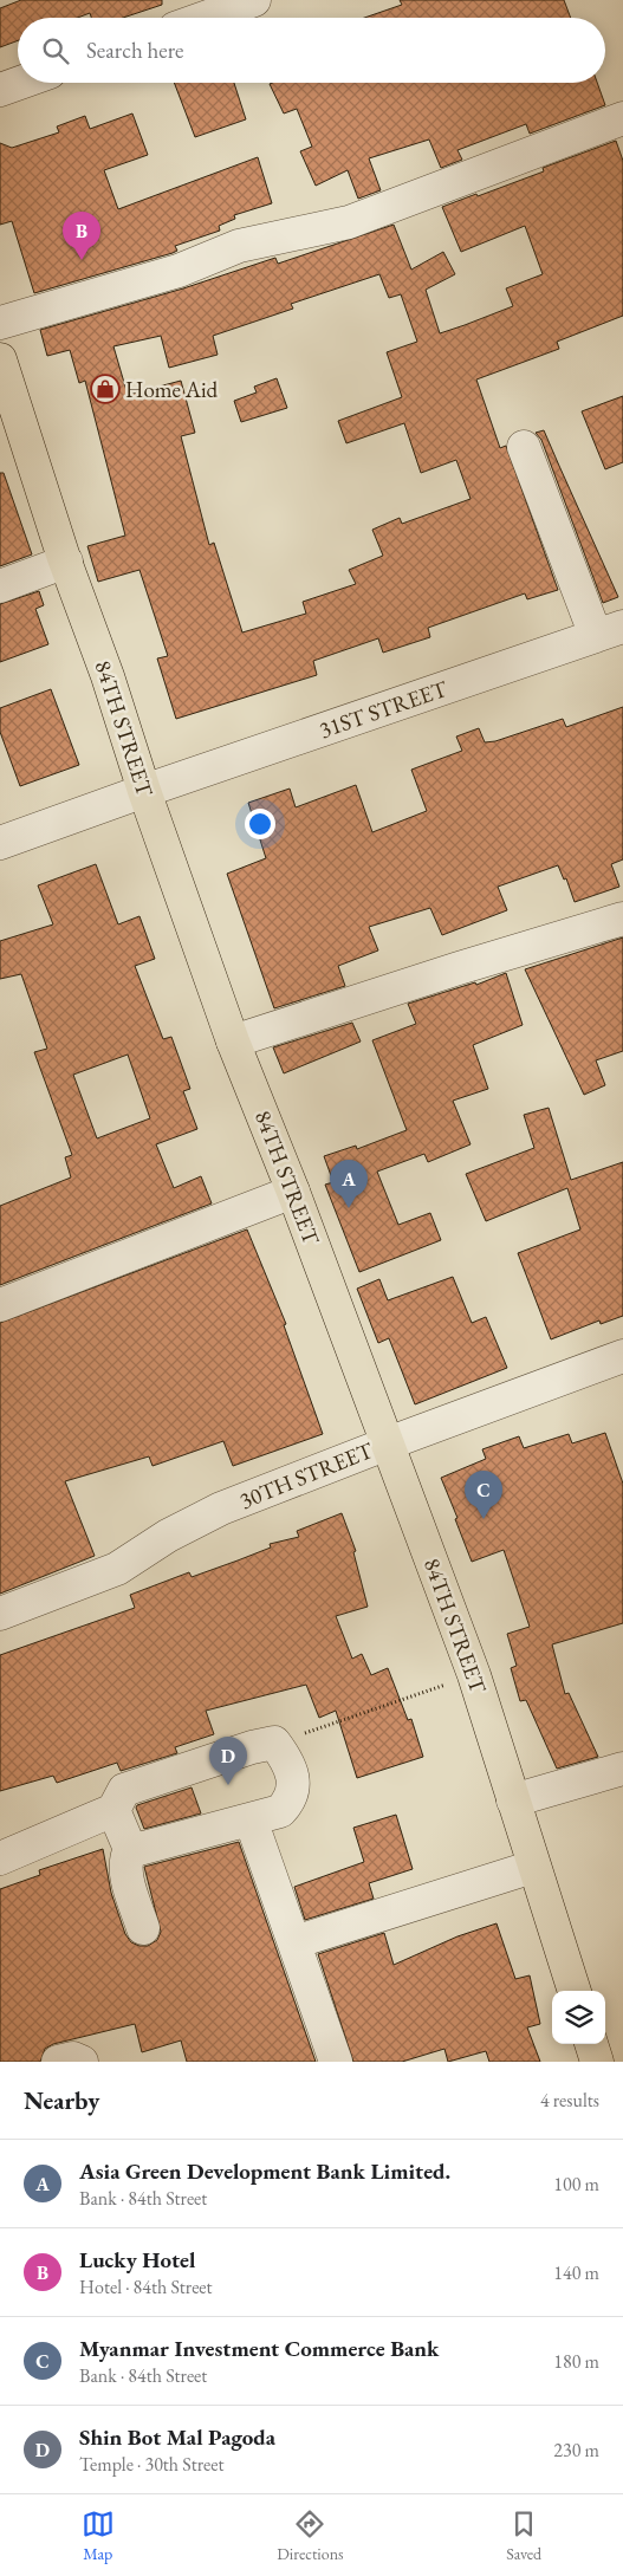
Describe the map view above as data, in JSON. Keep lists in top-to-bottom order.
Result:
{
  "streets": {
    "main road": ["84TH STREET"],
    "street": ["31ST STREET", "30TH STREET"]
  },
  "crossings": [
    ["31ST STREET", "84TH STREET"],
    ["84TH STREET", "30TH STREET"]
  ],
  "places": {
    "shop": ["Home Aid"]
  },
  "page": {
    "search": "Search here",
    "pins": [
      "B",
      "A",
      "C",
      "D"
    ],
    "heading": ["Nearby", "4 results"],
    "list": [
      {
        "mark": "A",
        "name": "Asia Green Development Bank Limited.",
        "note": "Bank · 84th Street",
        "value": "100 m"
      },
      {
        "mark": "B",
        "name": "Lucky Hotel",
        "note": "Hotel · 84th Street",
        "value": "140 m"
      },
      {
        "mark": "C",
        "name": "Myanmar Investment Commerce Bank",
        "note": "Bank · 84th Street",
        "value": "180 m"
      },
      {
        "mark": "D",
        "name": "Shin Bot Mal Pagoda",
        "note": "Temple · 30th Street",
        "value": "230 m"
      }
    ],
    "nav": ["Map", "Directions", "Saved"]
  }
}
